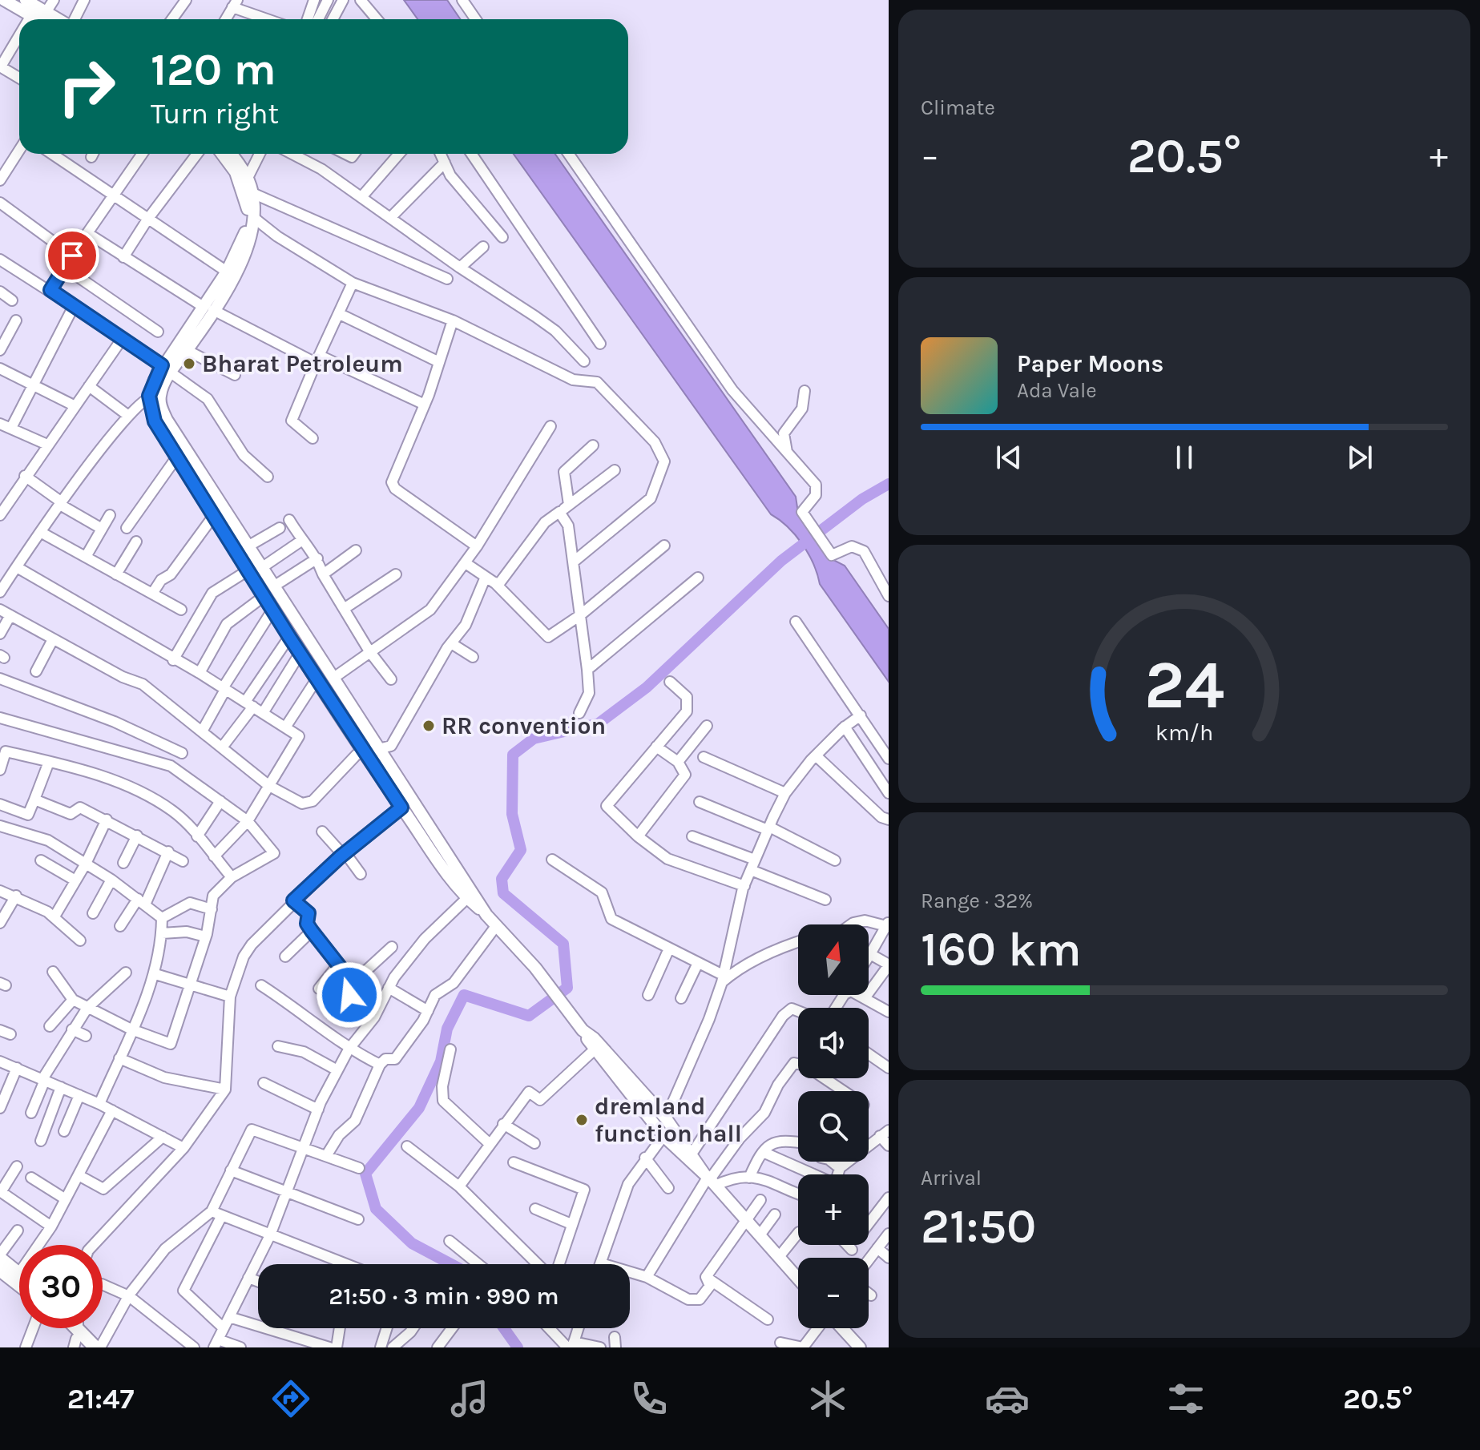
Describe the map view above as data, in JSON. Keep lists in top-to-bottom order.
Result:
{
  "places": ["Bharat Petroleum", "RR convention", "dremland function hall"],
  "north": "top",
  "page": {
    "tile": [
      "Climate",
      ["Range · 32%", "160 km"],
      ["Arrival", "21:50"]
    ],
    "turn": ["120 m", "Turn right"],
    "heat": ["−", "20.5°", "+"],
    "song": ["Paper Moons", "Ada Vale"],
    "map_buttons": ["+", "−"],
    "limit": "30",
    "trip": "21:50 · 3 min · 990 m",
    "tabs": ["21:47", "20.5°"],
    "gauge": ["24", "km/h"]
  }
}
